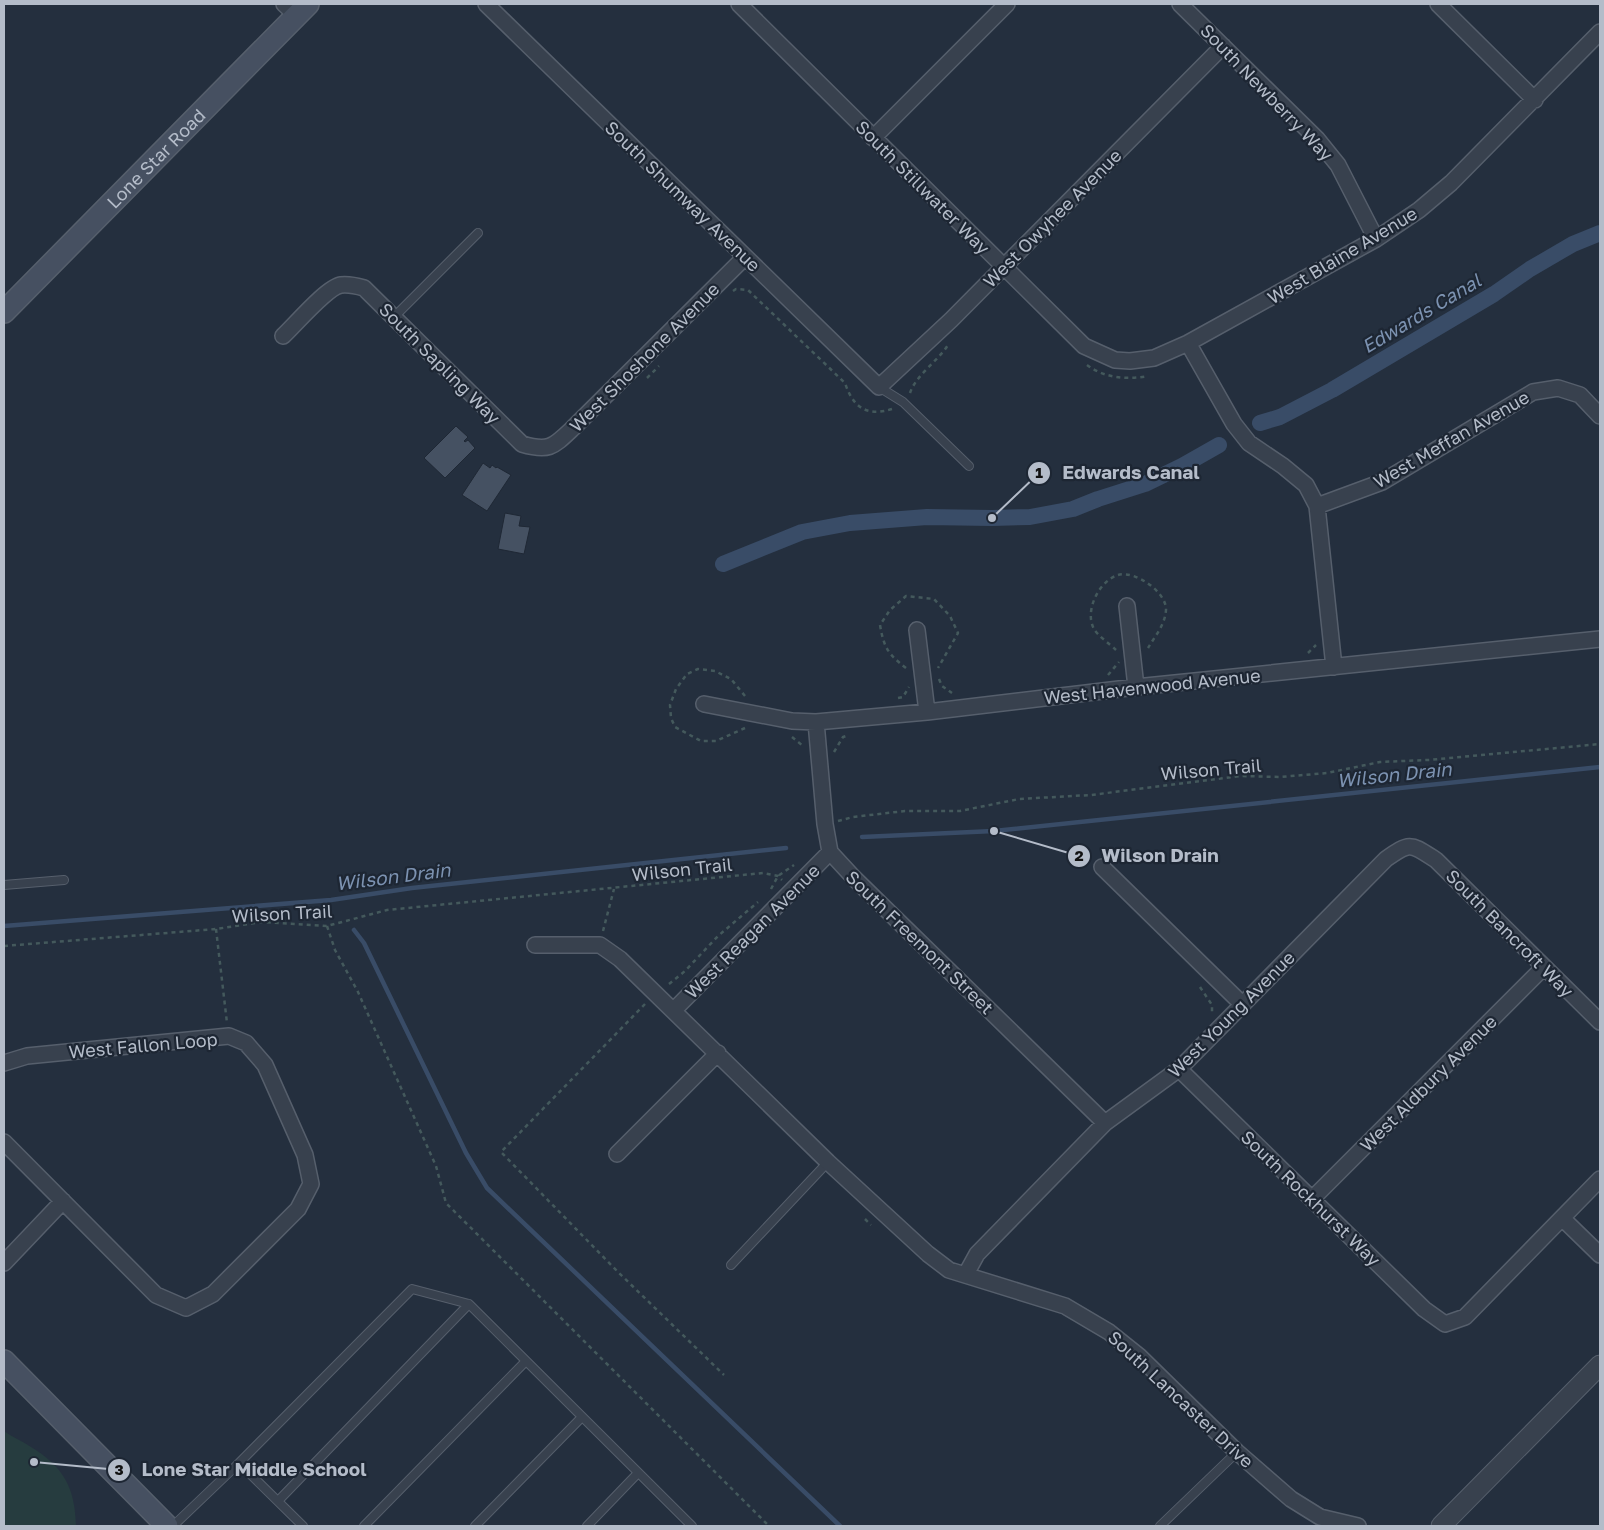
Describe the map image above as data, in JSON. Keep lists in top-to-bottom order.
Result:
{
  "streets": {
    "main road": ["Lone Star Road"],
    "street": [
      "South Newberry Way",
      "South Stillwater Way",
      "South Shumway Avenue",
      "West Owyhee Avenue",
      "West Blaine Avenue",
      "West Shoshone Avenue",
      "South Sapling Way",
      "West Meffan Avenue",
      "West Havenwood Avenue",
      "West Reagan Avenue",
      "South Bancroft Way",
      "South Freemont Street",
      "West Young Avenue",
      "West Fallon Loop",
      "West Aldbury Avenue",
      "South Rockhurst Way",
      "South Lancaster Drive"
    ],
    "path": ["Wilson Trail"]
  },
  "crossings": [
    ["South Newberry Way", "West Owyhee Avenue"],
    ["South Newberry Way", "West Blaine Avenue"],
    ["South Stillwater Way", "West Owyhee Avenue"],
    ["South Stillwater Way", "West Blaine Avenue"],
    ["South Shumway Avenue", "West Owyhee Avenue"],
    ["South Shumway Avenue", "West Shoshone Avenue"],
    ["West Shoshone Avenue", "South Sapling Way"],
    ["West Reagan Avenue", "South Freemont Street"],
    ["West Reagan Avenue", "South Lancaster Drive"],
    ["South Bancroft Way", "West Young Avenue"],
    ["South Bancroft Way", "West Aldbury Avenue"],
    ["South Freemont Street", "West Young Avenue"],
    ["West Young Avenue", "South Rockhurst Way"],
    ["West Young Avenue", "South Lancaster Drive"],
    ["West Aldbury Avenue", "South Rockhurst Way"]
  ],
  "water": ["Edwards Canal", "Wilson Drain"],
  "places": ["Edwards Canal", "Wilson Drain", "Lone Star Middle School"]
}
